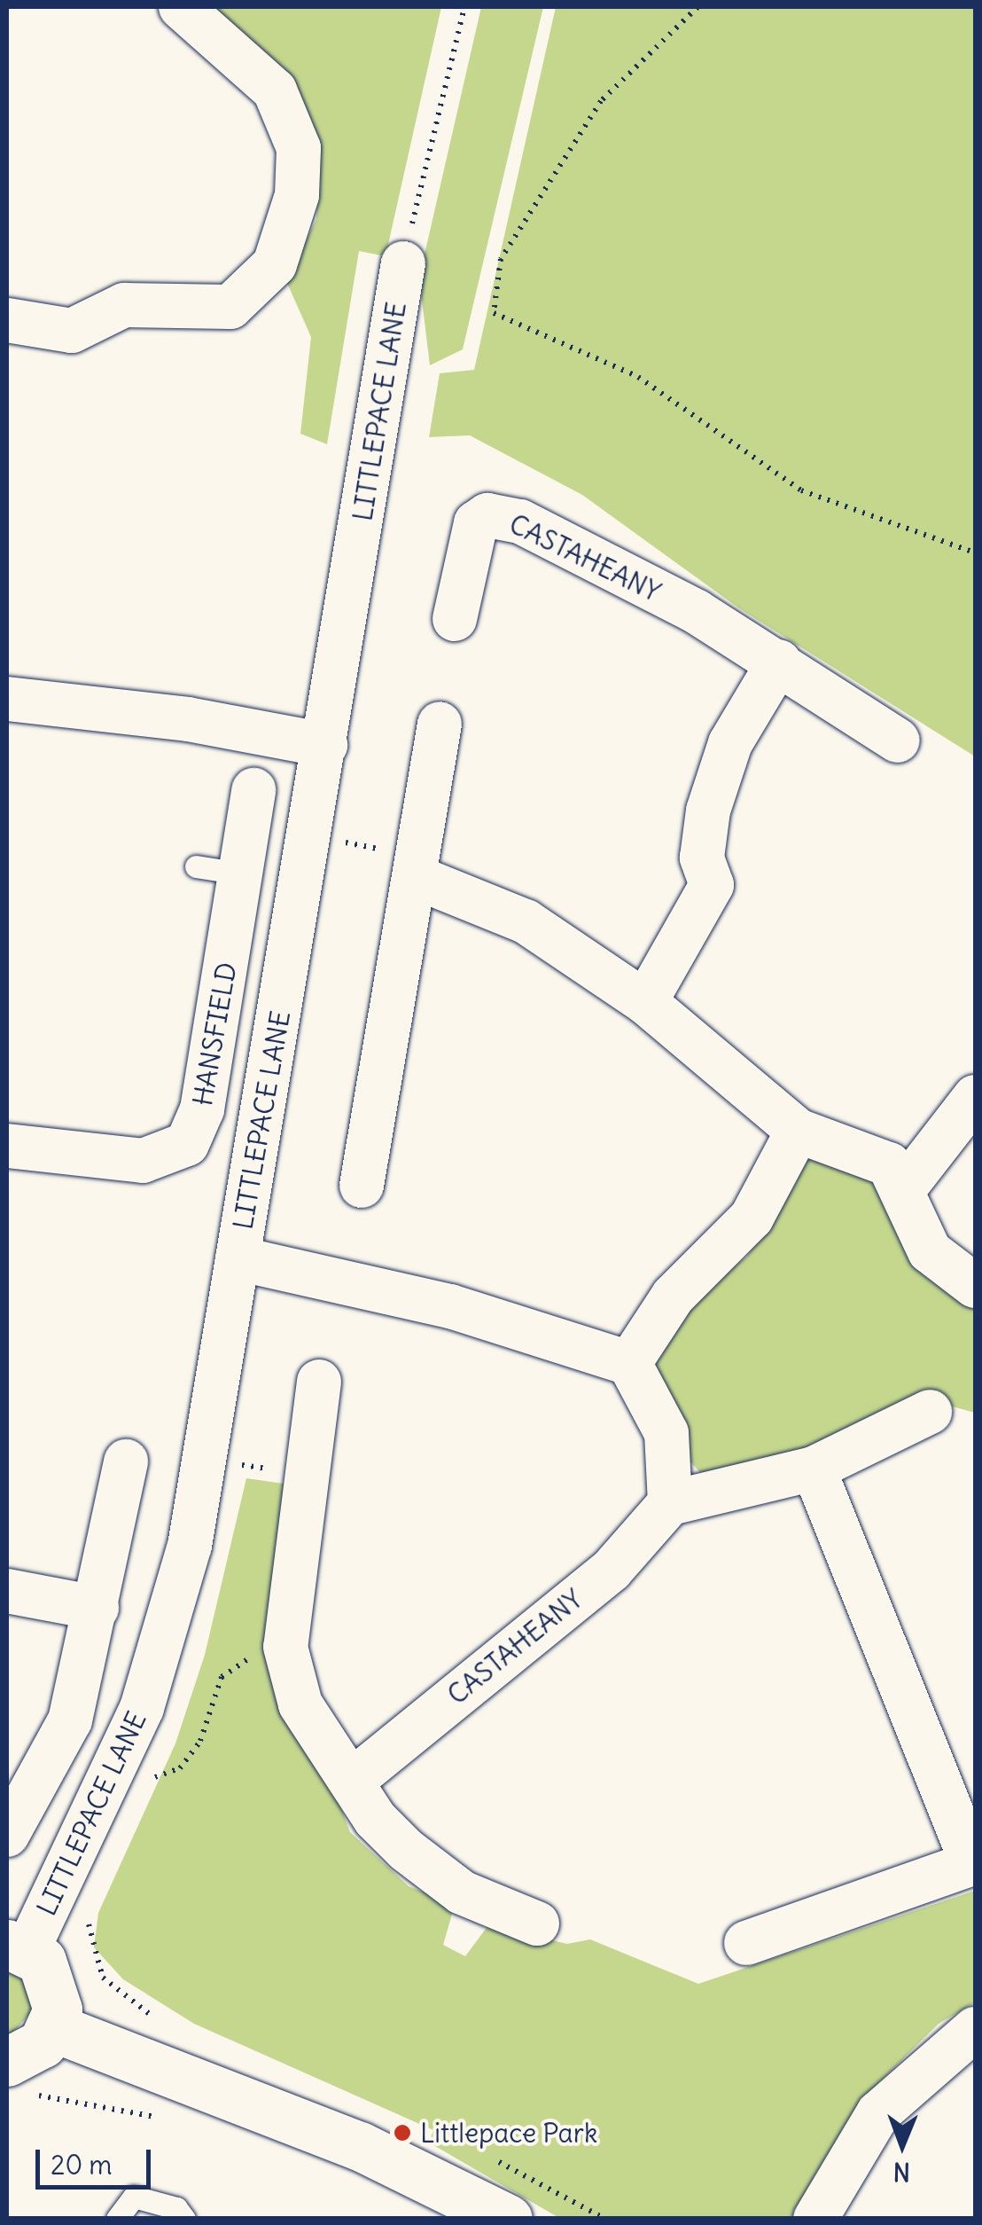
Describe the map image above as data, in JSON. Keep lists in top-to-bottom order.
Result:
{
  "streets": {
    "street": ["LITTLEPACE LANE", "CASTAHEANY", "HANSFIELD"]
  },
  "places": ["Littlepace Park"],
  "scale_bar": "20 m",
  "north": "bottom"
}
